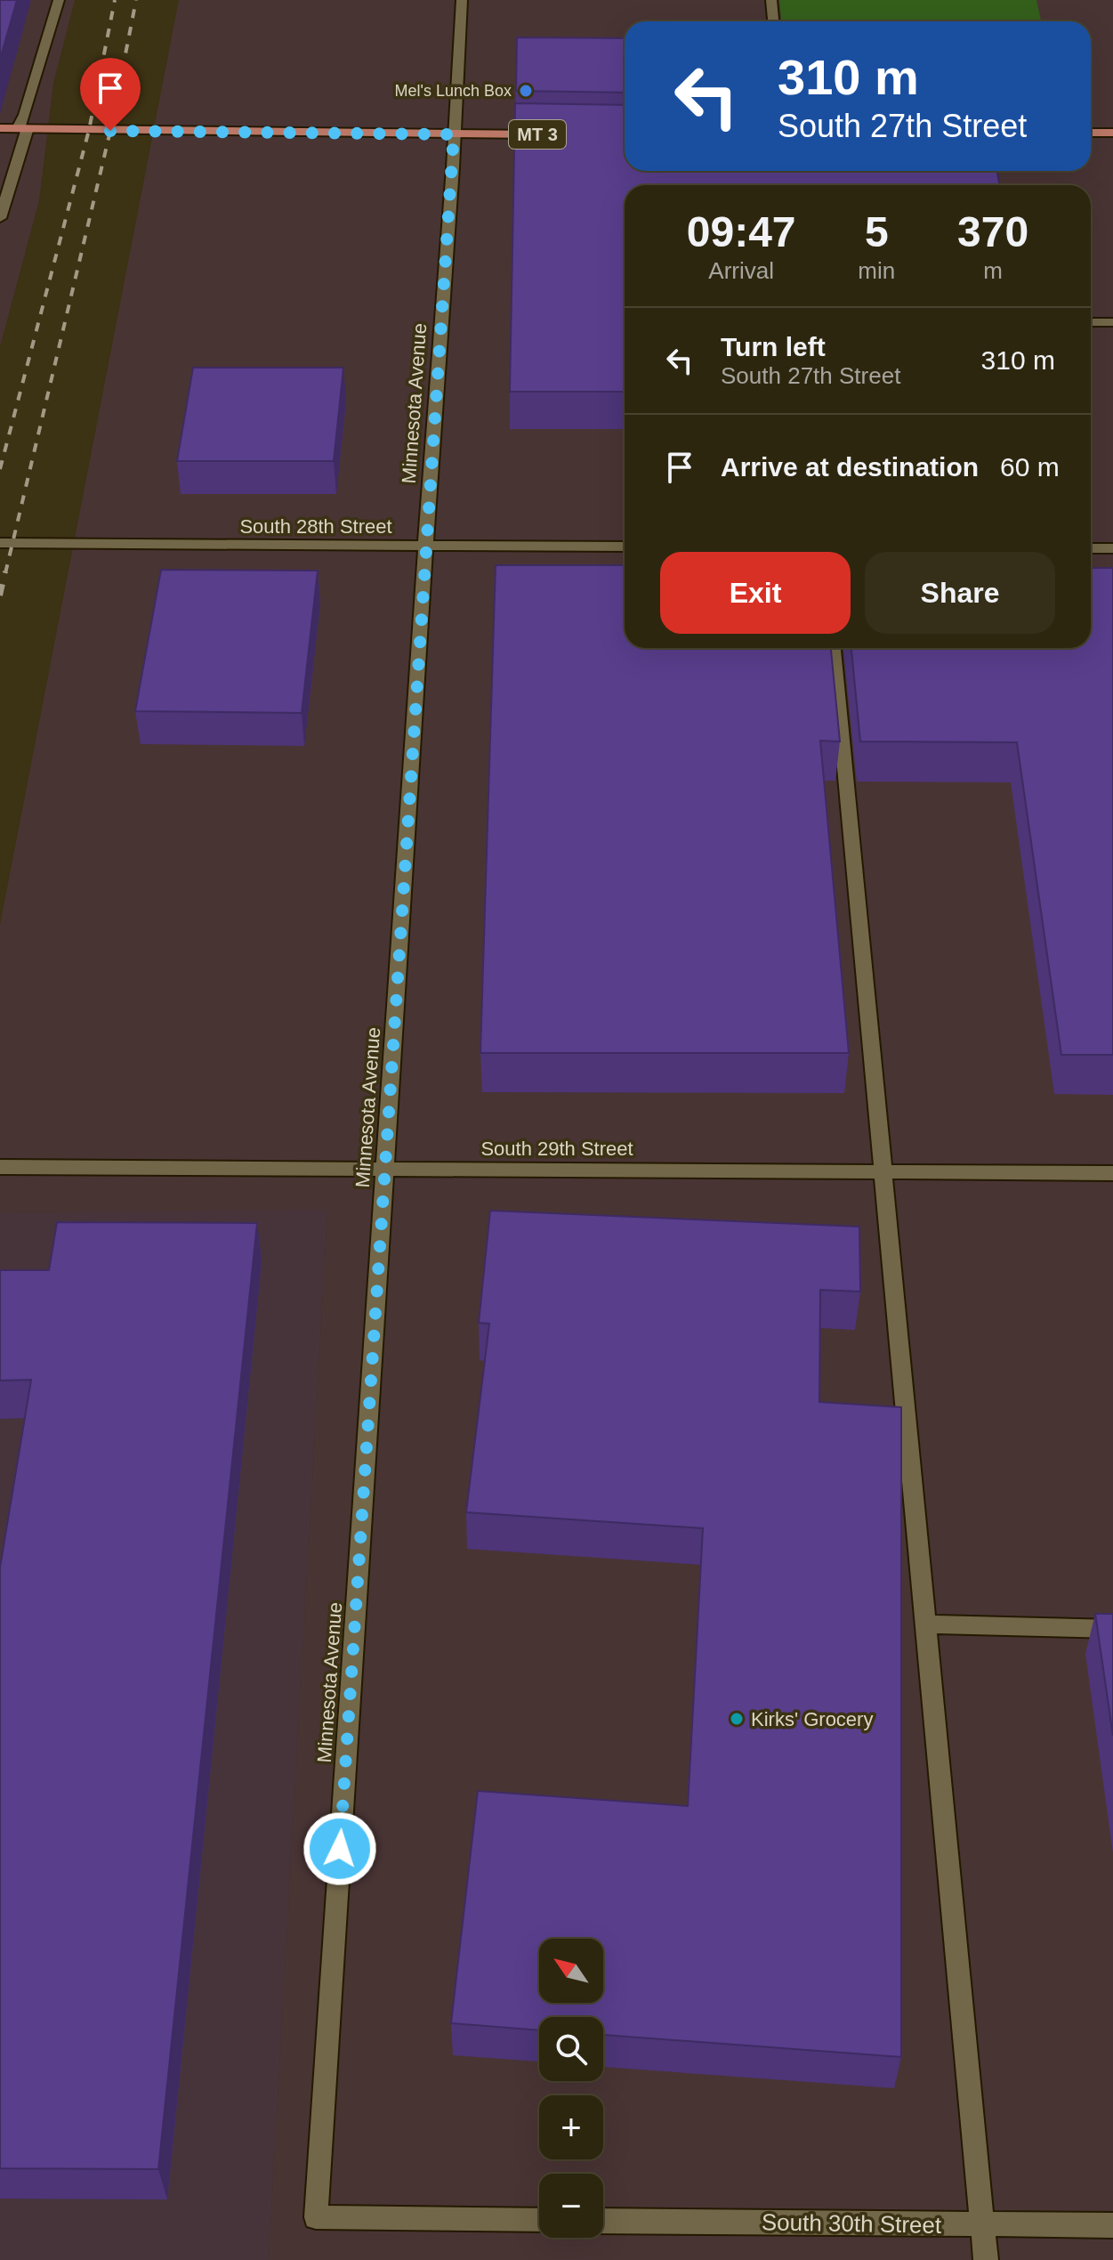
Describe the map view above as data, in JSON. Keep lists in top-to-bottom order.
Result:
{
  "streets": {
    "main road": ["MT 3"],
    "street": [
      "Minnesota Avenue",
      "South 28th Street",
      "South 29th Street",
      "South 30th Street"
    ]
  },
  "crossings": [
    ["MT 3", "Minnesota Avenue"],
    ["Minnesota Avenue", "South 28th Street"],
    ["Minnesota Avenue", "South 29th Street"]
  ],
  "places": ["Mel's Lunch Box", "Kirks' Grocery"],
  "north": "top left",
  "page": {
    "turn": ["310 m", "South 27th Street"],
    "eta": [
      "09:47",
      "Arrival",
      "5",
      "min",
      "370",
      "m"
    ],
    "list": [
      {
        "name": "Turn left",
        "note": "South 27th Street",
        "value": "310 m"
      },
      {
        "name": "Arrive at destination",
        "value": "60 m"
      }
    ],
    "buttons": ["Exit", "Share"],
    "map_buttons": ["+", "−"]
  }
}
